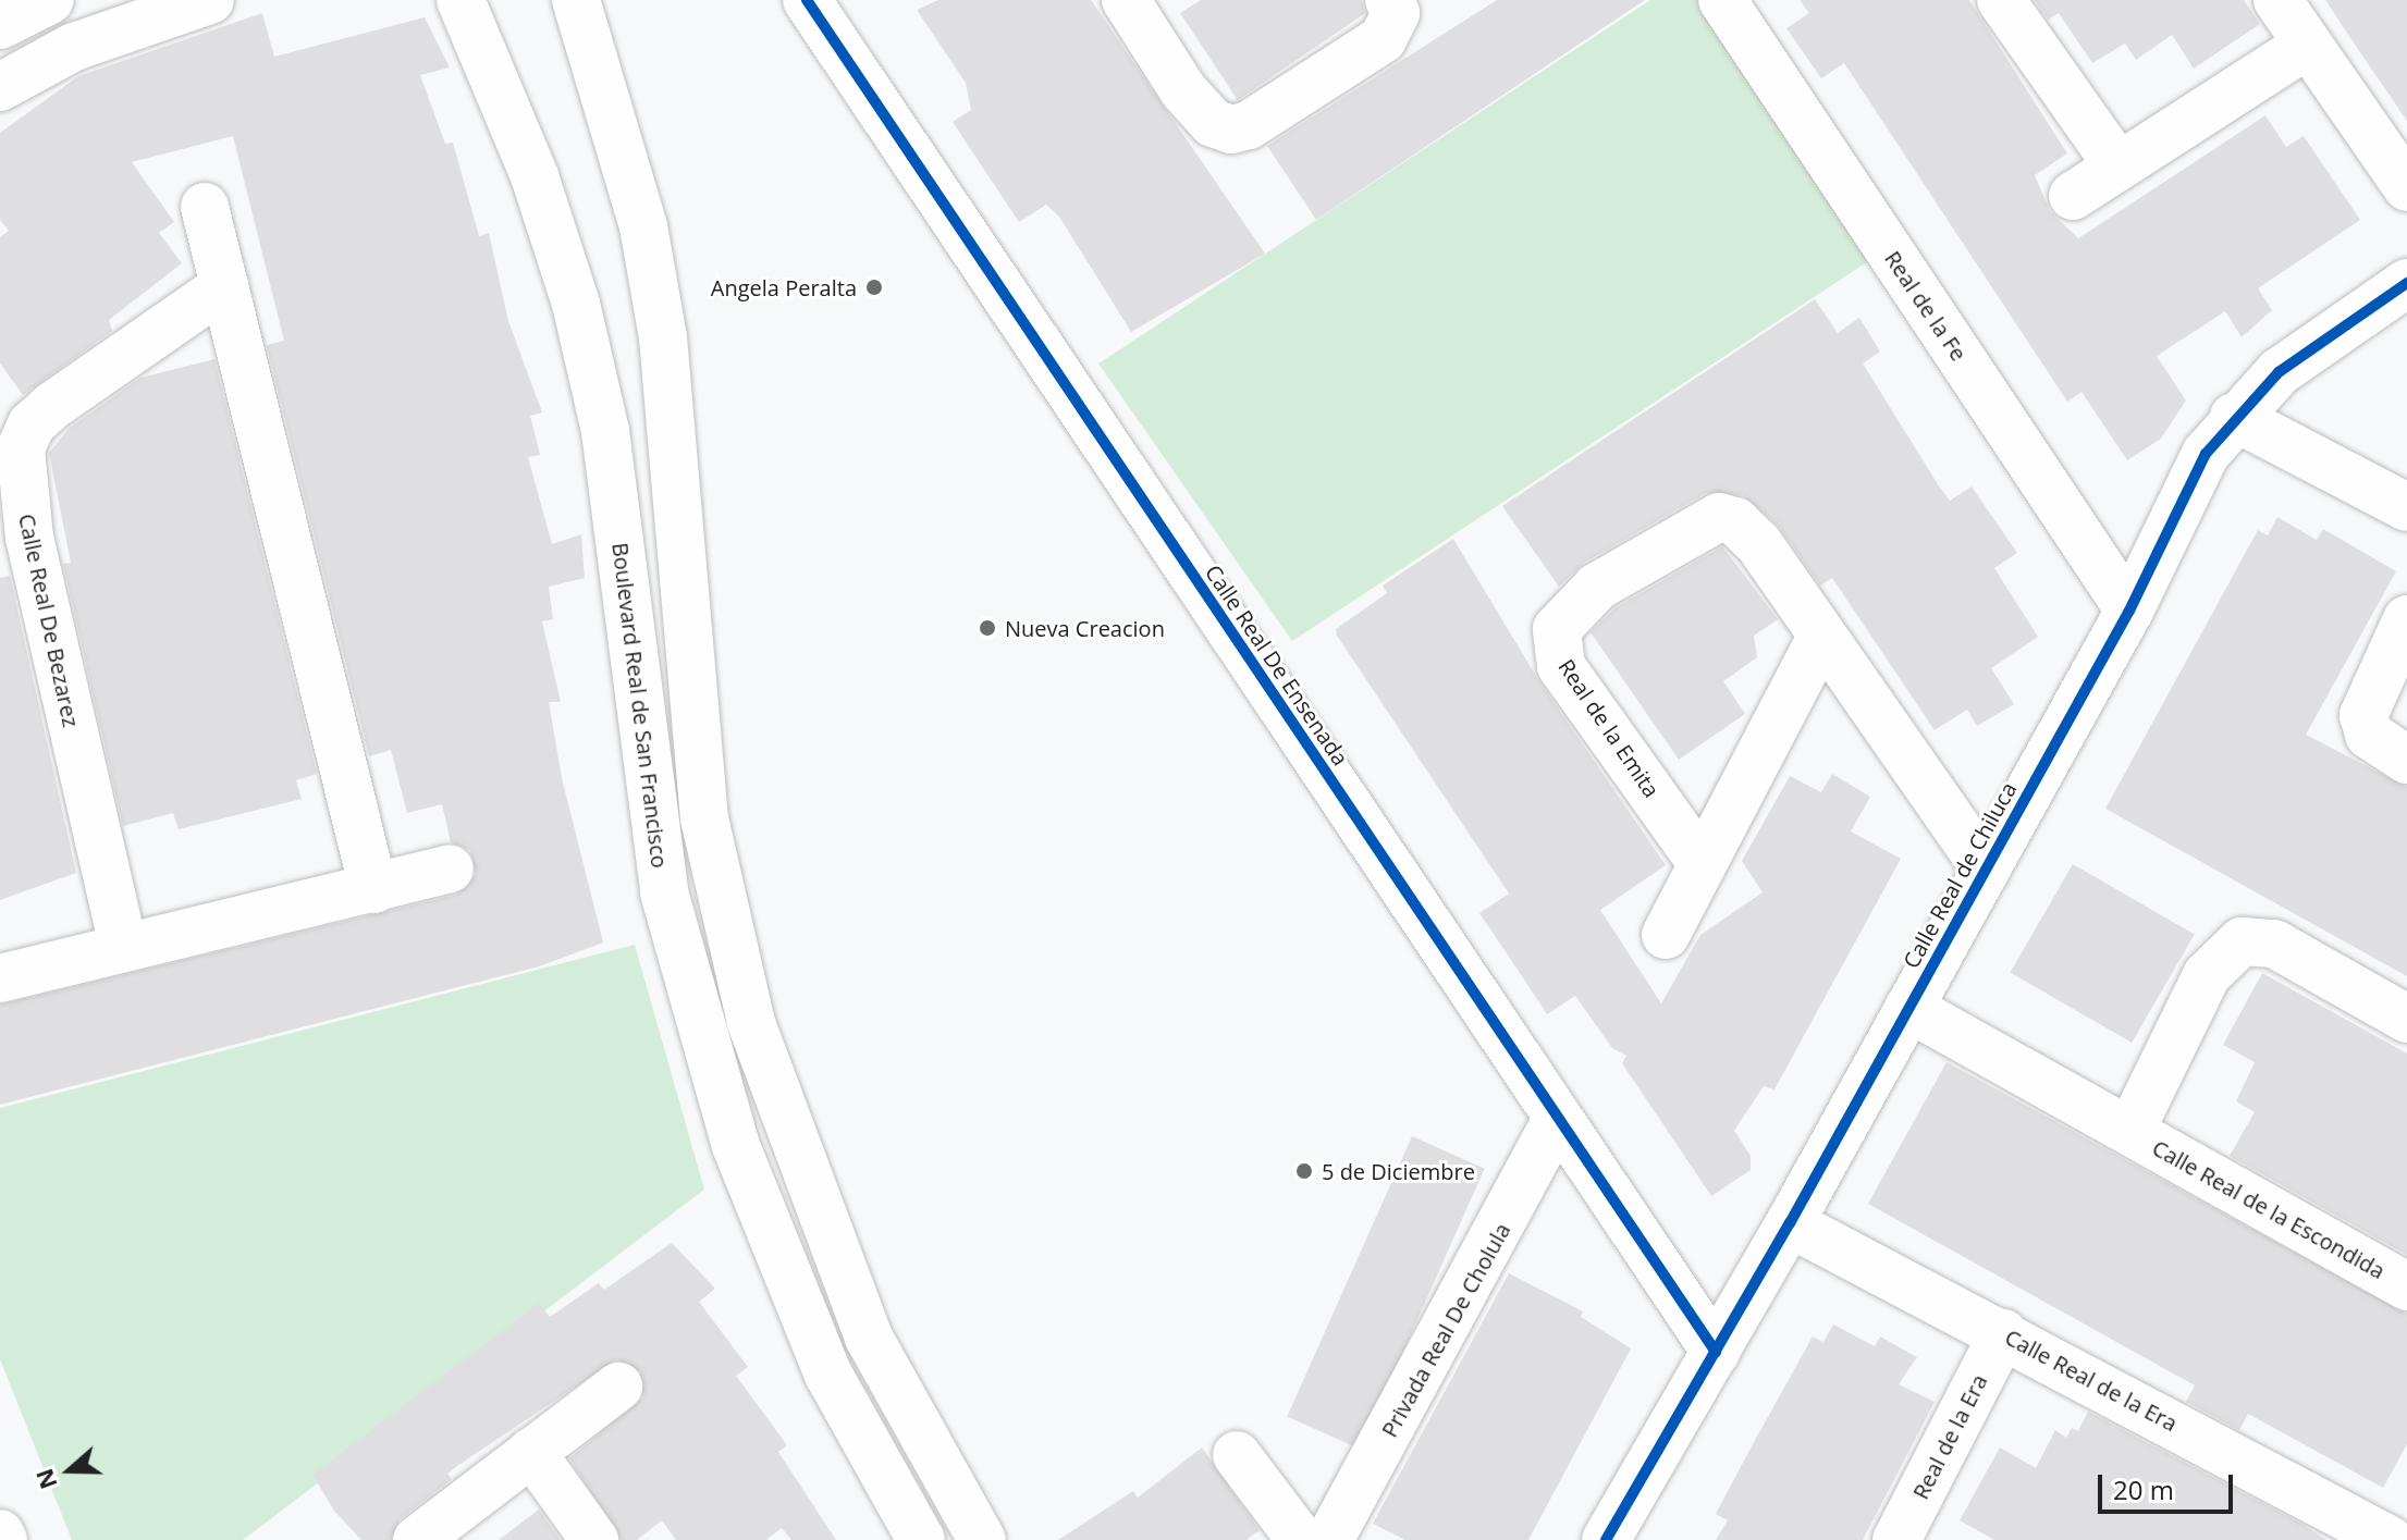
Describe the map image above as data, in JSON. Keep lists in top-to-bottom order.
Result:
{
  "streets": {
    "street": [
      "Real de la Fe",
      "Calle Real De Bezarez",
      "Calle Real De Ensenada",
      "Boulevard Real de San Francisco",
      "Real de la Emita",
      "Calle Real de Chiluca",
      "Calle Real de la Escondida",
      "Privada Real De Cholula",
      "Calle Real de la Era",
      "Real de la Era"
    ]
  },
  "crossings": [
    ["Real de la Fe", "Calle Real de Chiluca"],
    ["Calle Real De Ensenada", "Calle Real de Chiluca"],
    ["Calle Real De Ensenada", "Privada Real De Cholula"],
    ["Real de la Emita", "Calle Real de Chiluca"],
    ["Calle Real de Chiluca", "Calle Real de la Escondida"],
    ["Calle Real de Chiluca", "Calle Real de la Era"],
    ["Calle Real de la Era", "Real de la Era"]
  ],
  "places": ["Angela Peralta", "Nueva Creacion", "5 de Diciembre"],
  "scale_bar": "20 m",
  "north": "left"
}
